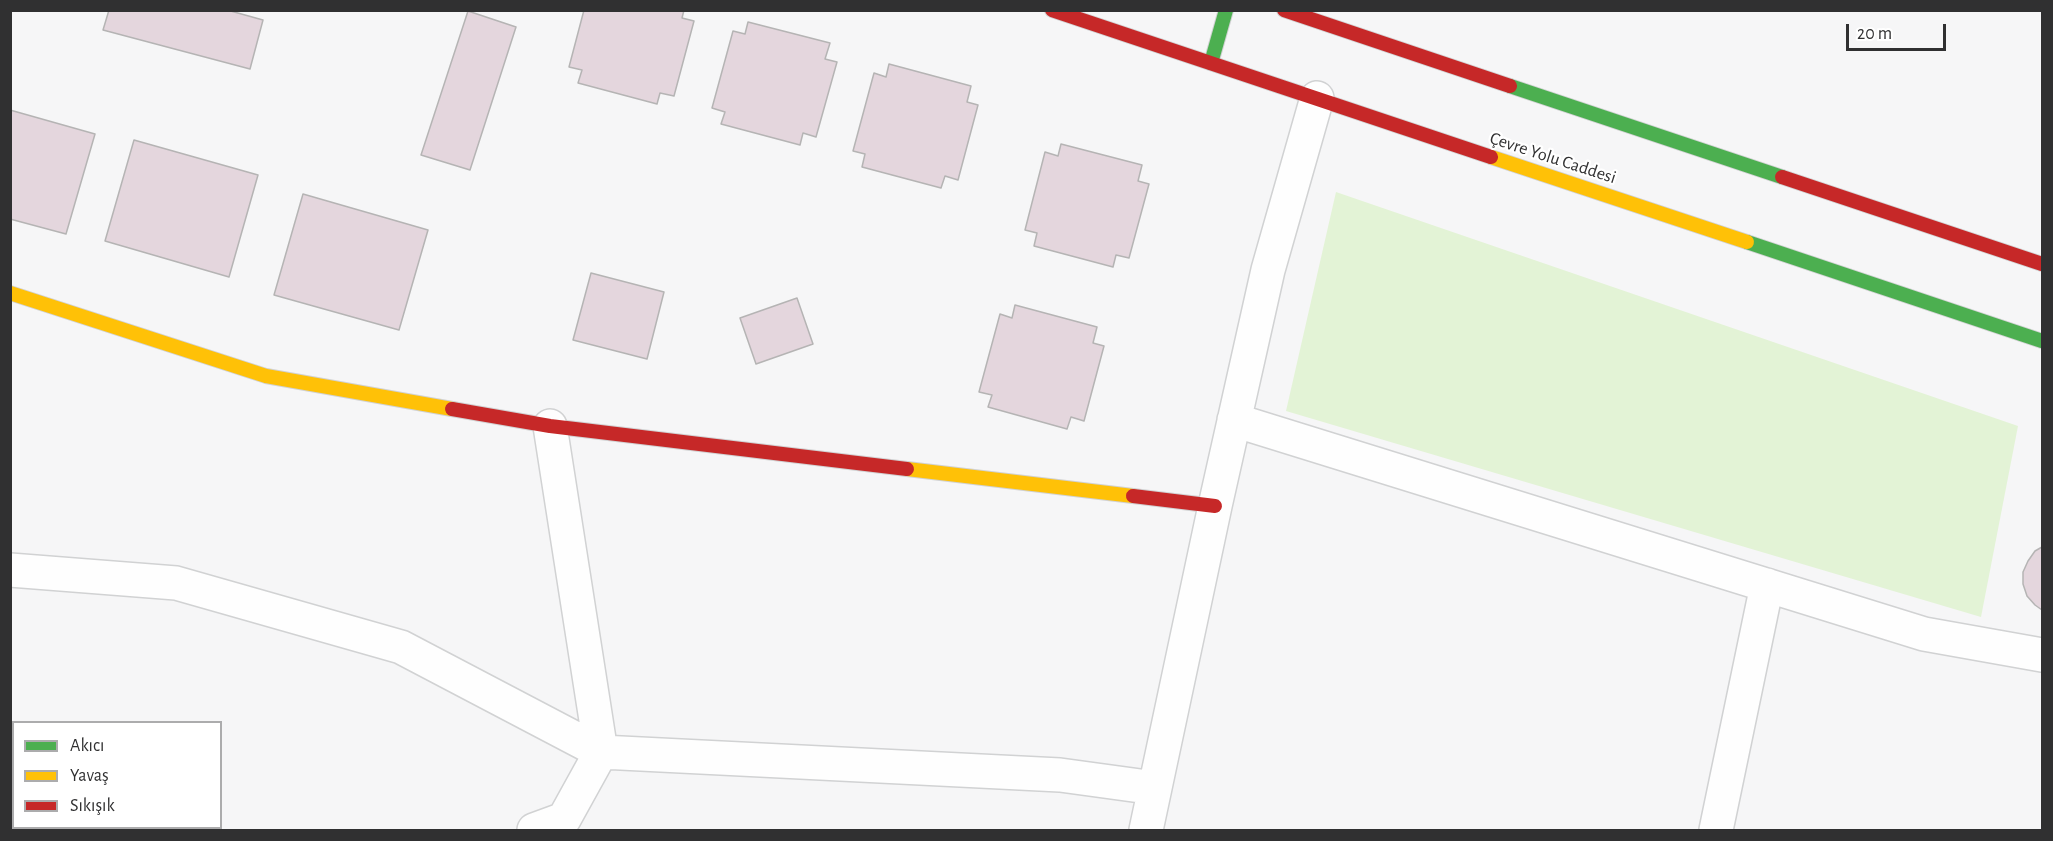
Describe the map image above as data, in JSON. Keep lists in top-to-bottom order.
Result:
{
  "streets": {
    "main road": ["Çevre Yolu Caddesi"]
  },
  "legend": ["Akıcı", "Yavaş", "Sıkışık"],
  "scale_bar": "20 m"
}
